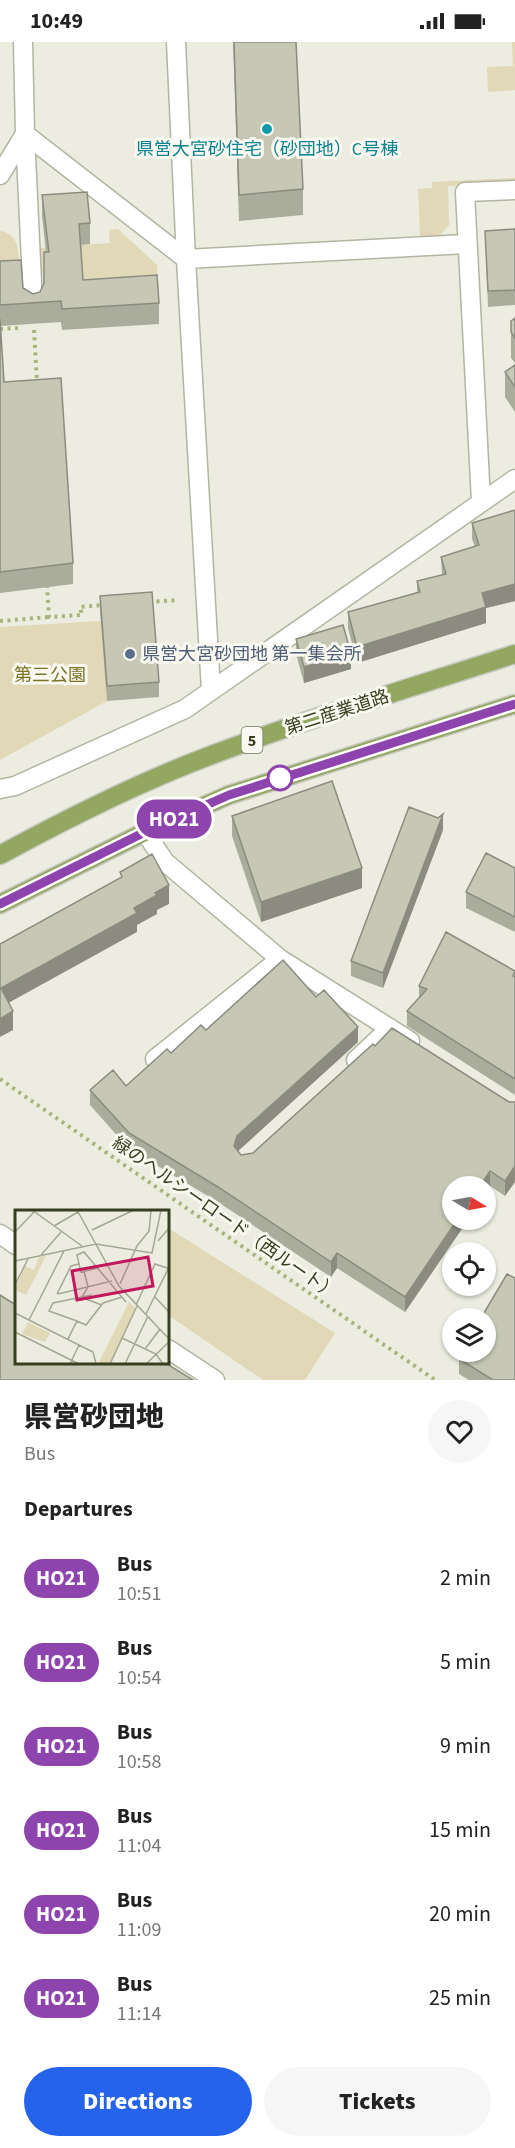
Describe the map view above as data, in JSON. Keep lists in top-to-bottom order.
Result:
{
  "streets": {
    "main road": ["第二産業道路", "5"],
    "path": ["緑のヘルシーロード（西ルート）"]
  },
  "parks": ["第三公園"],
  "places": ["県営大宮砂住宅（砂団地）C号棟", "県営大宮砂団地 第一集会所"],
  "lines": ["bus line HO21"],
  "north": "right",
  "page": {
    "status": "10:49",
    "on_map": "HO21",
    "heading": [
      ["県営砂団地", "Bus"],
      "Departures"
    ],
    "list": [
      {
        "mark": "HO21",
        "name": "Bus",
        "note": "10:51",
        "value": "2 min"
      },
      {
        "mark": "HO21",
        "name": "Bus",
        "note": "10:54",
        "value": "5 min"
      },
      {
        "mark": "HO21",
        "name": "Bus",
        "note": "10:58",
        "value": "9 min"
      },
      {
        "mark": "HO21",
        "name": "Bus",
        "note": "11:04",
        "value": "15 min"
      },
      {
        "mark": "HO21",
        "name": "Bus",
        "note": "11:09",
        "value": "20 min"
      },
      {
        "mark": "HO21",
        "name": "Bus",
        "note": "11:14",
        "value": "25 min"
      }
    ],
    "buttons": ["Directions", "Tickets"]
  }
}
